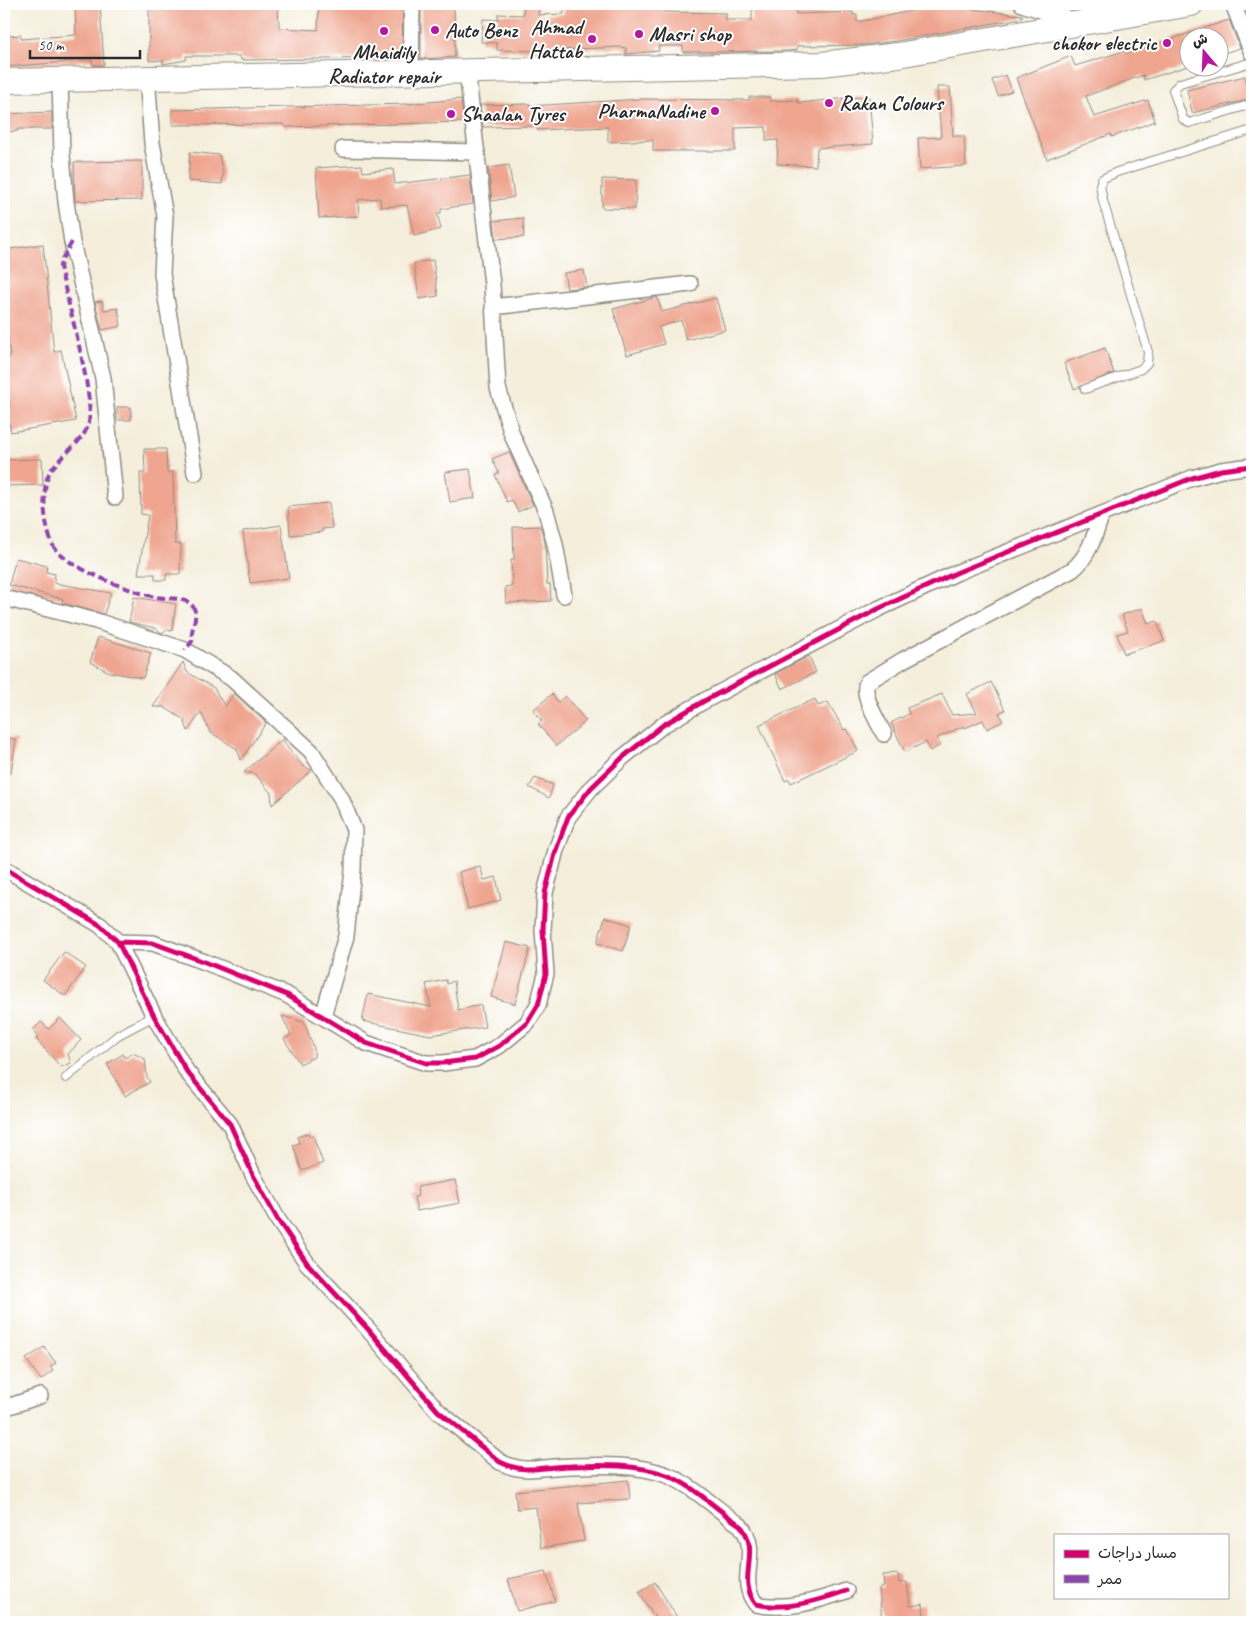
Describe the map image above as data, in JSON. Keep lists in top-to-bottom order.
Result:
{
  "places": [
    "Auto Benz",
    "Mhaidily Radiator repair",
    "Masri shop",
    "Ahmad Hattab",
    "chokor electric",
    "Rakan Colours",
    "PharmaNadine",
    "Shaalan Tyres"
  ],
  "legend": ["مسار دراجات", "ممر"],
  "scale_bar": "50 m",
  "north": "top"
}
